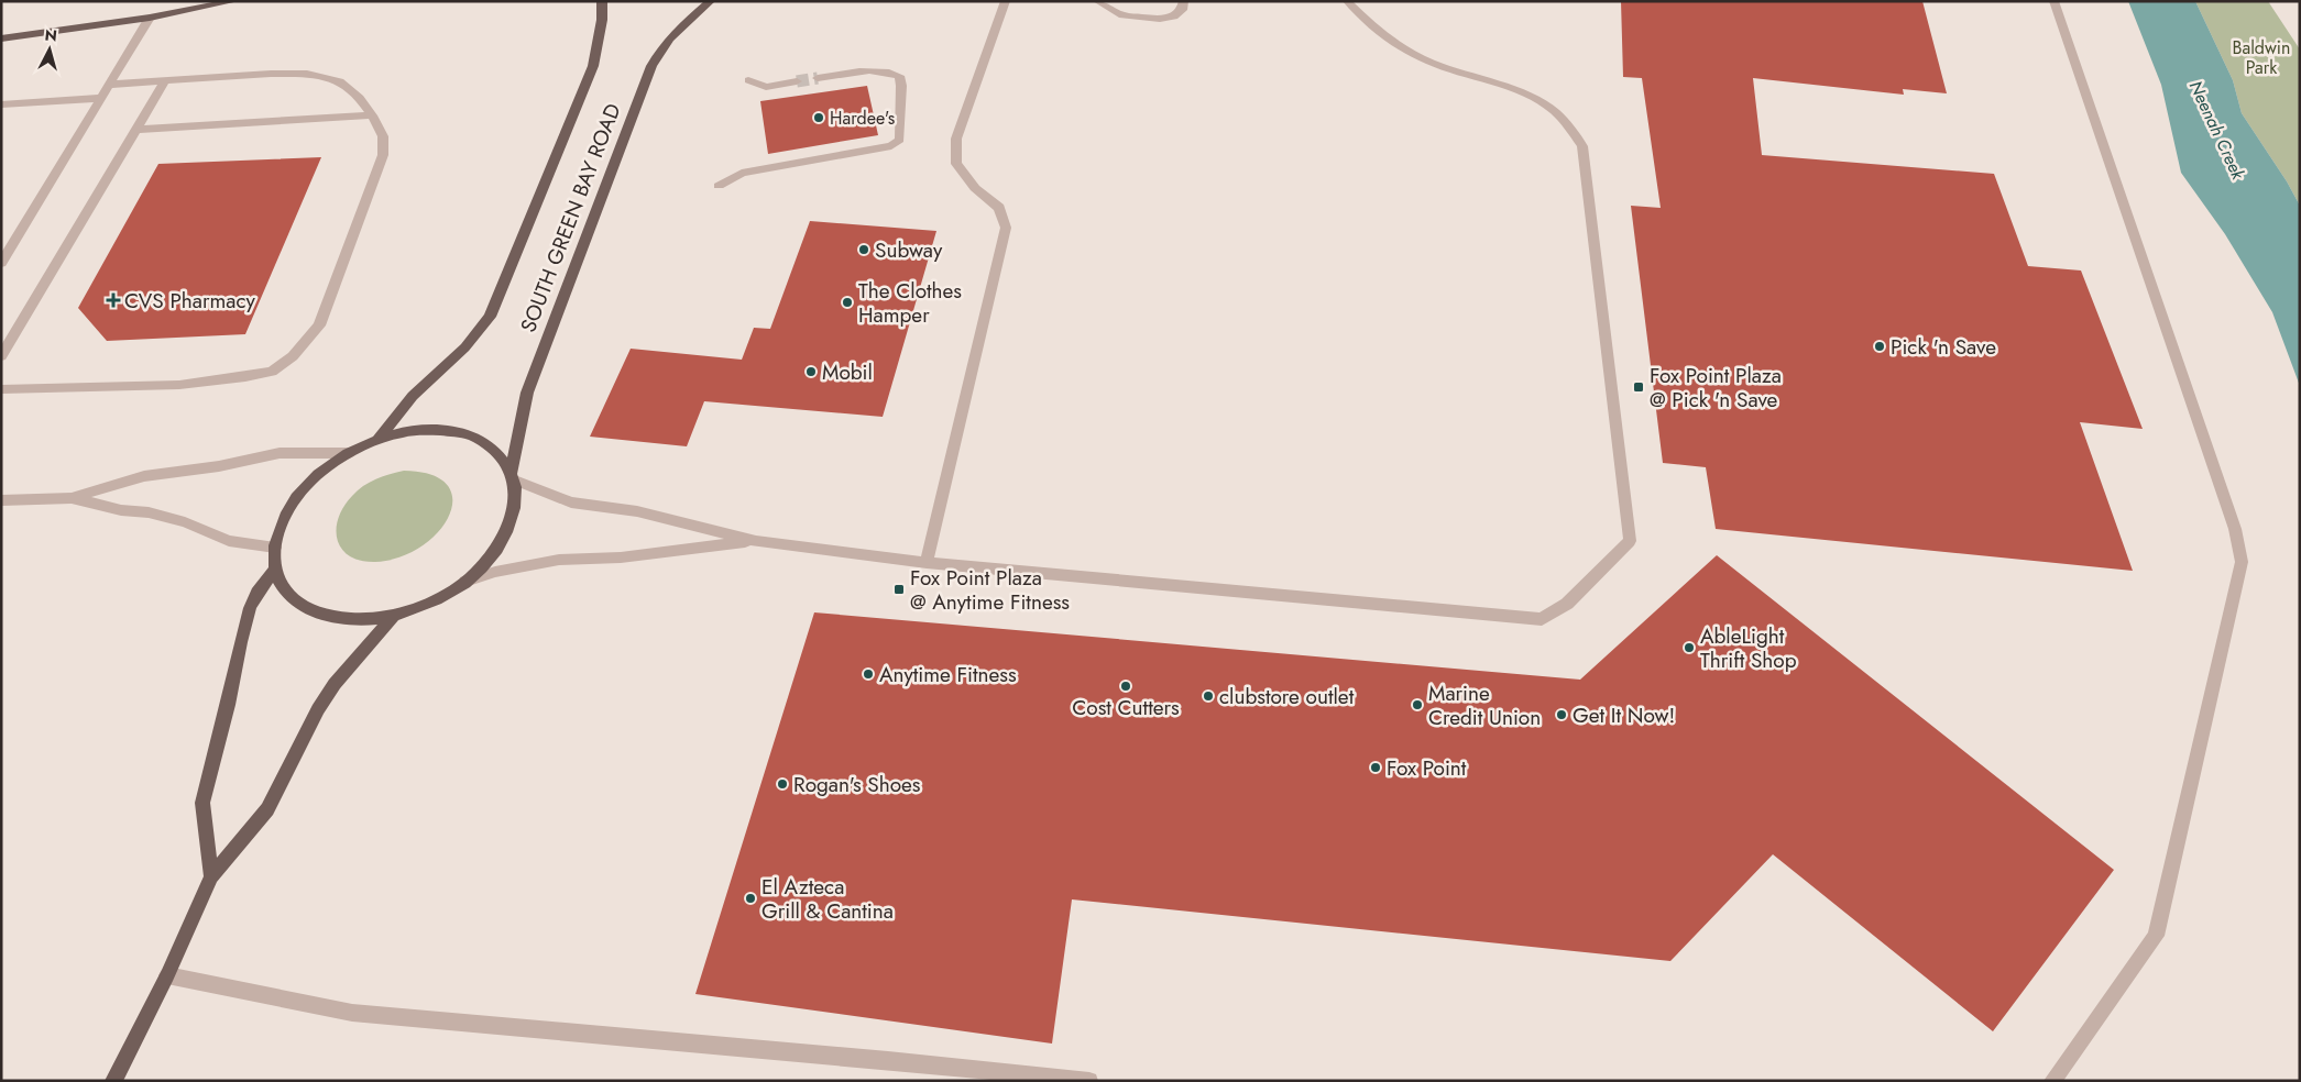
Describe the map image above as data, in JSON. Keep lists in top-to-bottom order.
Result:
{
  "streets": {
    "main road": ["SOUTH GREEN BAY ROAD"]
  },
  "water": ["Neenah Creek"],
  "parks": ["Baldwin Park"],
  "places": {
    "other": [
      "Hardee's",
      "Subway",
      "The Clothes Hamper",
      "Pick 'n Save",
      "Mobil",
      "AbleLight Thrift Shop",
      "Anytime Fitness",
      "Cost Cutters",
      "clubstore outlet",
      "Marine Credit Union",
      "Get It Now!",
      "Fox Point",
      "Rogan's Shoes",
      "El Azteca Grill & Cantina"
    ],
    "health": ["CVS Pharmacy"],
    "transit": ["Fox Point Plaza @ Pick 'n Save", "Fox Point Plaza @ Anytime Fitness"]
  },
  "north": "top"
}
